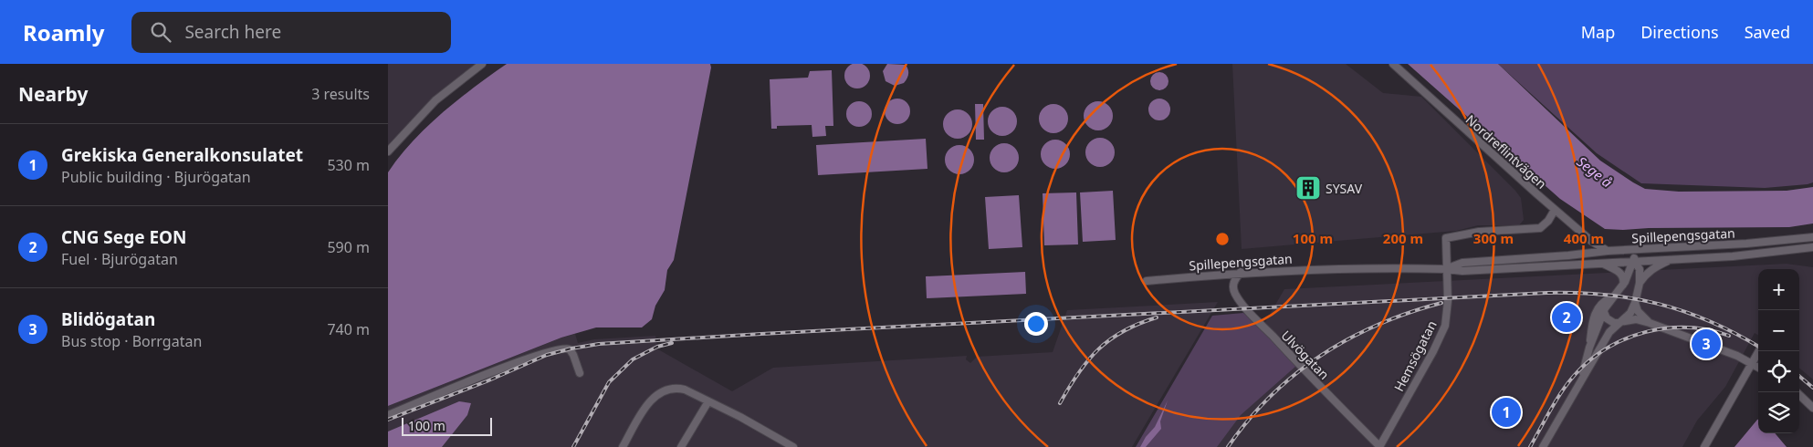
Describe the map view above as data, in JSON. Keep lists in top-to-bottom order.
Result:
{
  "streets": {
    "street": [
      "Nordreflintvägen",
      "Spillepengsgatan",
      "Ulvögatan",
      "Hemsögatan"
    ]
  },
  "crossings": [
    ["Nordreflintvägen", "Spillepengsgatan"],
    ["Nordreflintvägen", "Hemsögatan"],
    ["Spillepengsgatan", "Ulvögatan"],
    ["Spillepengsgatan", "Hemsögatan"],
    ["Ulvögatan", "Hemsögatan"]
  ],
  "water": ["Sege å"],
  "places": {
    "building": ["SYSAV"]
  },
  "scale_bar": "100 m",
  "page": {
    "header": "Roamly",
    "search": "Search here",
    "nav": ["Map", "Directions", "Saved"],
    "heading": ["Nearby", "3 results"],
    "list": [
      {
        "mark": "1",
        "name": "Grekiska Generalkonsulatet",
        "note": "Public building · Bjurögatan",
        "value": "530 m"
      },
      {
        "mark": "2",
        "name": "CNG Sege EON",
        "note": "Fuel · Bjurögatan",
        "value": "590 m"
      },
      {
        "mark": "3",
        "name": "Blidögatan",
        "note": "Bus stop · Borrgatan",
        "value": "740 m"
      }
    ],
    "map_buttons": ["+", "−"],
    "pins": ["2", "3", "1"],
    "scale": "100 m"
  },
  "rings": [
    "100 m",
    "200 m",
    "300 m",
    "400 m"
  ]
}
